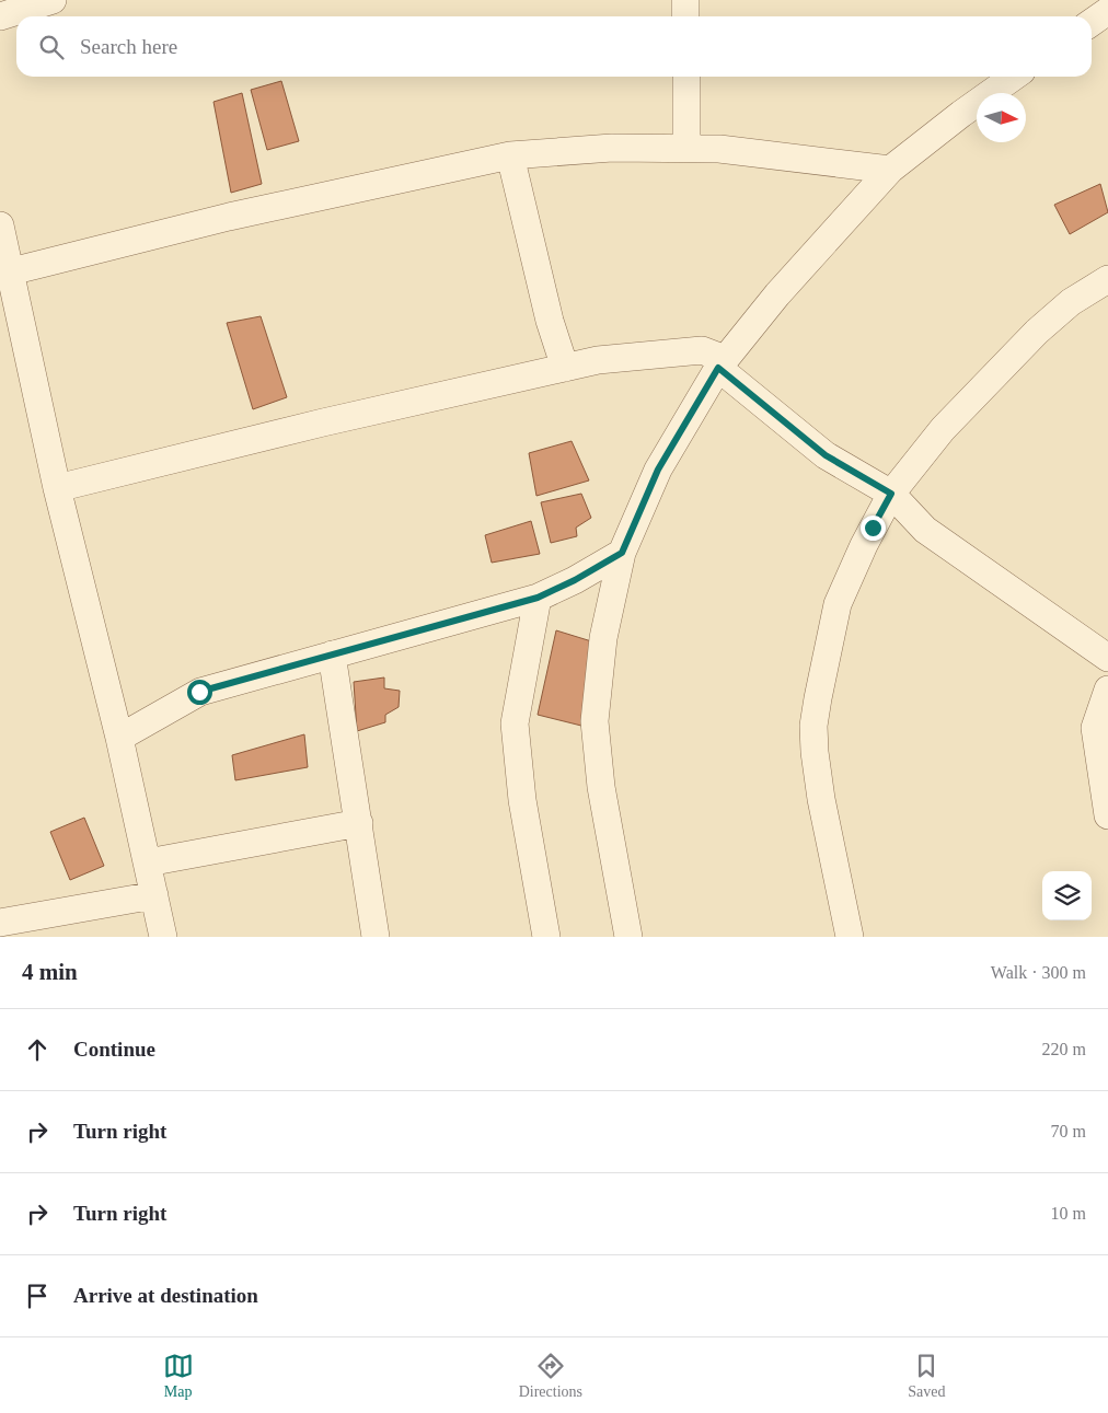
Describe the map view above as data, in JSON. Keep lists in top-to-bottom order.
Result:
{
  "north": "right",
  "page": {
    "search": "Search here",
    "heading": ["4 min", "Walk · 300 m"],
    "list": [
      ["Continue", "220 m"],
      ["Turn right", "70 m"],
      ["Turn right", "10 m"],
      "Arrive at destination"
    ],
    "nav": ["Map", "Directions", "Saved"]
  }
}
